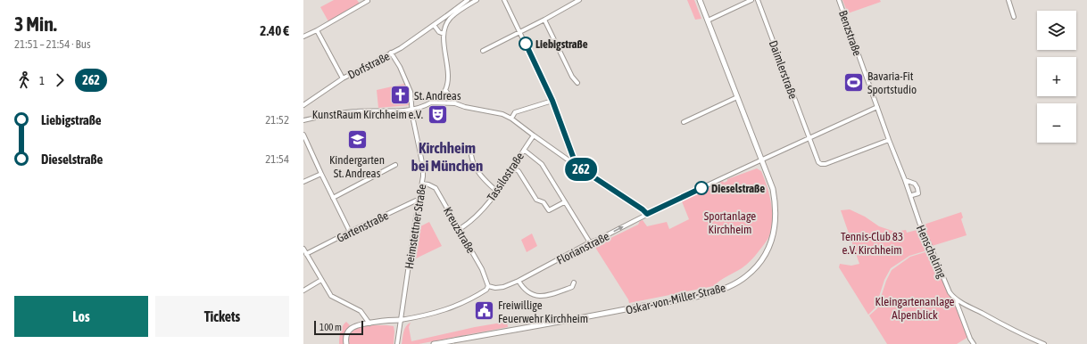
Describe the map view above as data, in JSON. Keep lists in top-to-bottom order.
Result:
{
  "streets": {
    "main road": ["Oskar-von-Miller-Straße"],
    "street": [
      "Benzstraße",
      "Dorfstraße",
      "Daimlerstraße",
      "Tassilostraße",
      "Gartenstraße",
      "Heimstettner Straße",
      "Kreuzstraße",
      "Florianstraße",
      "Henschelring"
    ]
  },
  "crossings": [
    ["Benzstraße", "Henschelring"],
    ["Dorfstraße", "Heimstettner Straße"],
    ["Tassilostraße", "Kreuzstraße"],
    ["Gartenstraße", "Heimstettner Straße"],
    ["Heimstettner Straße", "Kreuzstraße"],
    ["Kreuzstraße", "Florianstraße"],
    ["Florianstraße", "Oskar-von-Miller-Straße"]
  ],
  "districts": ["Kirchheim bei München"],
  "parks": ["Sportanlage Kirchheim", "Tennis-Club 83 e.V. Kirchheim", "Kleingartenanlage Alpenblick"],
  "places": {
    "other": ["Liebigstraße", "Dieselstraße"],
    "sports": ["Bavaria-Fit Sportstudio"],
    "church": ["St. Andreas"],
    "theatre": ["KunstRaum Kirchheim e.V."],
    "school or university": ["Kindergarten St. Andreas"],
    "public building": ["Freiwillige Feuerwehr Kirchheim"]
  },
  "lines": ["bus line 262"],
  "scale_bar": "100 m",
  "page": {
    "heading": ["3 Min.", "21:51 – 21:54 · Bus", "2.40 €"],
    "on_map": "262",
    "map_buttons": ["+", "−"],
    "legs": ["1", "262"],
    "list": [
      {
        "name": "Liebigstraße",
        "value": "21:52"
      },
      {
        "name": "Dieselstraße",
        "value": "21:54"
      }
    ],
    "buttons": ["Los", "Tickets"],
    "scale": "100 m"
  }
}
